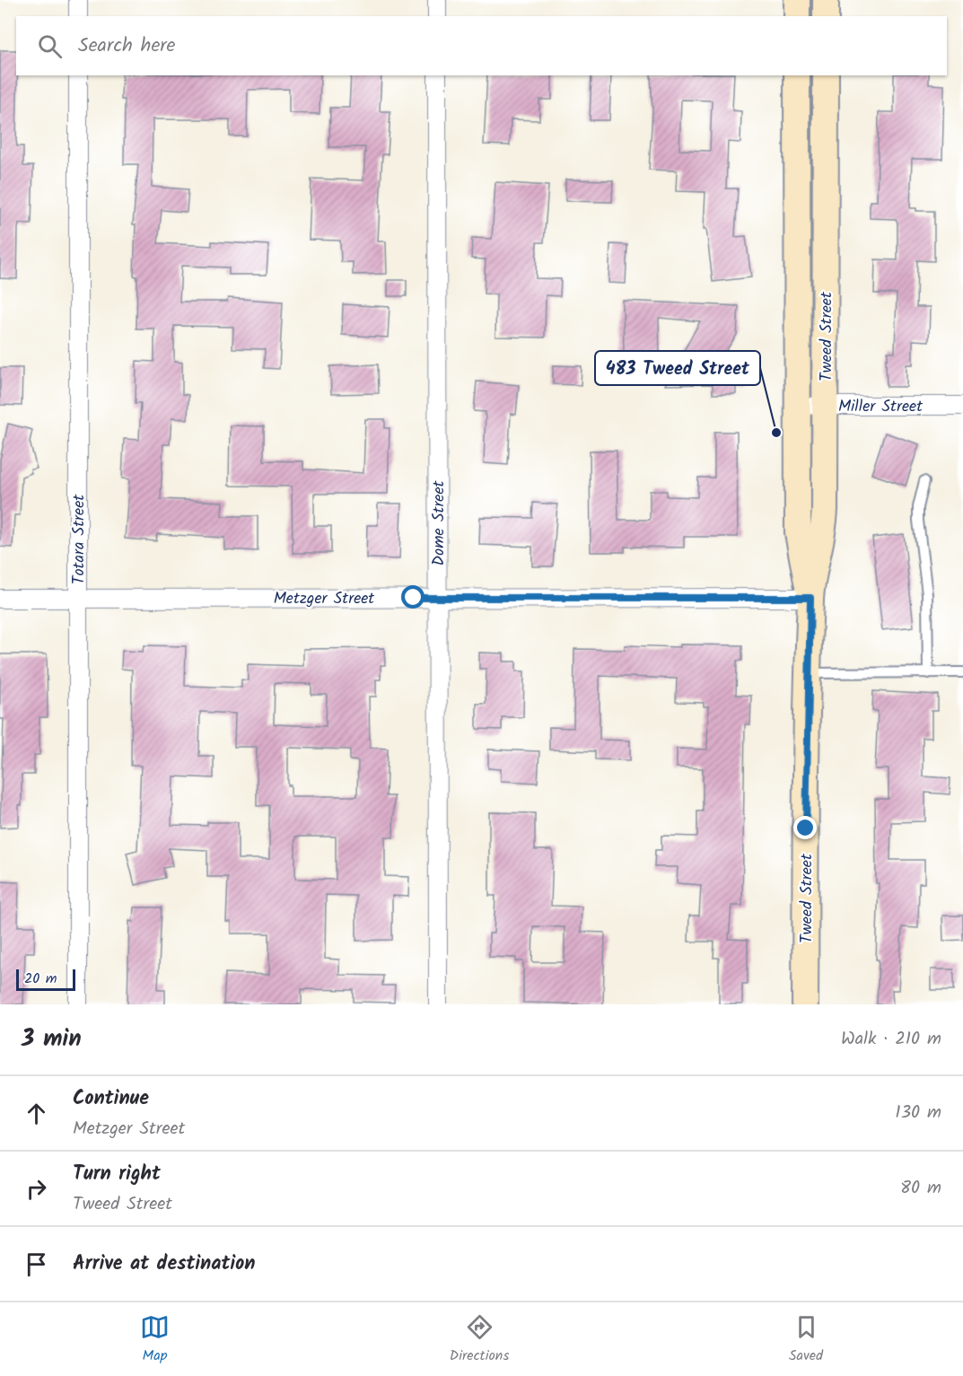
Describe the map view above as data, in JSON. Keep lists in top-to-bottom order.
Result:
{
  "streets": {
    "main road": ["Tweed Street"],
    "street": [
      "Miller Street",
      "Dome Street",
      "Totara Street",
      "Metzger Street"
    ]
  },
  "crossings": [
    ["Tweed Street", "Miller Street"],
    ["Tweed Street", "Metzger Street"],
    ["Dome Street", "Metzger Street"],
    ["Totara Street", "Metzger Street"]
  ],
  "places": ["483 Tweed Street"],
  "scale_bar": "20 m",
  "page": {
    "search": "Search here",
    "scale": "20 m",
    "heading": ["3 min", "Walk · 210 m"],
    "list": [
      ["Continue", "Metzger Street", "130 m"],
      ["Turn right", "Tweed Street", "80 m"],
      "Arrive at destination"
    ],
    "nav": ["Map", "Directions", "Saved"]
  }
}
